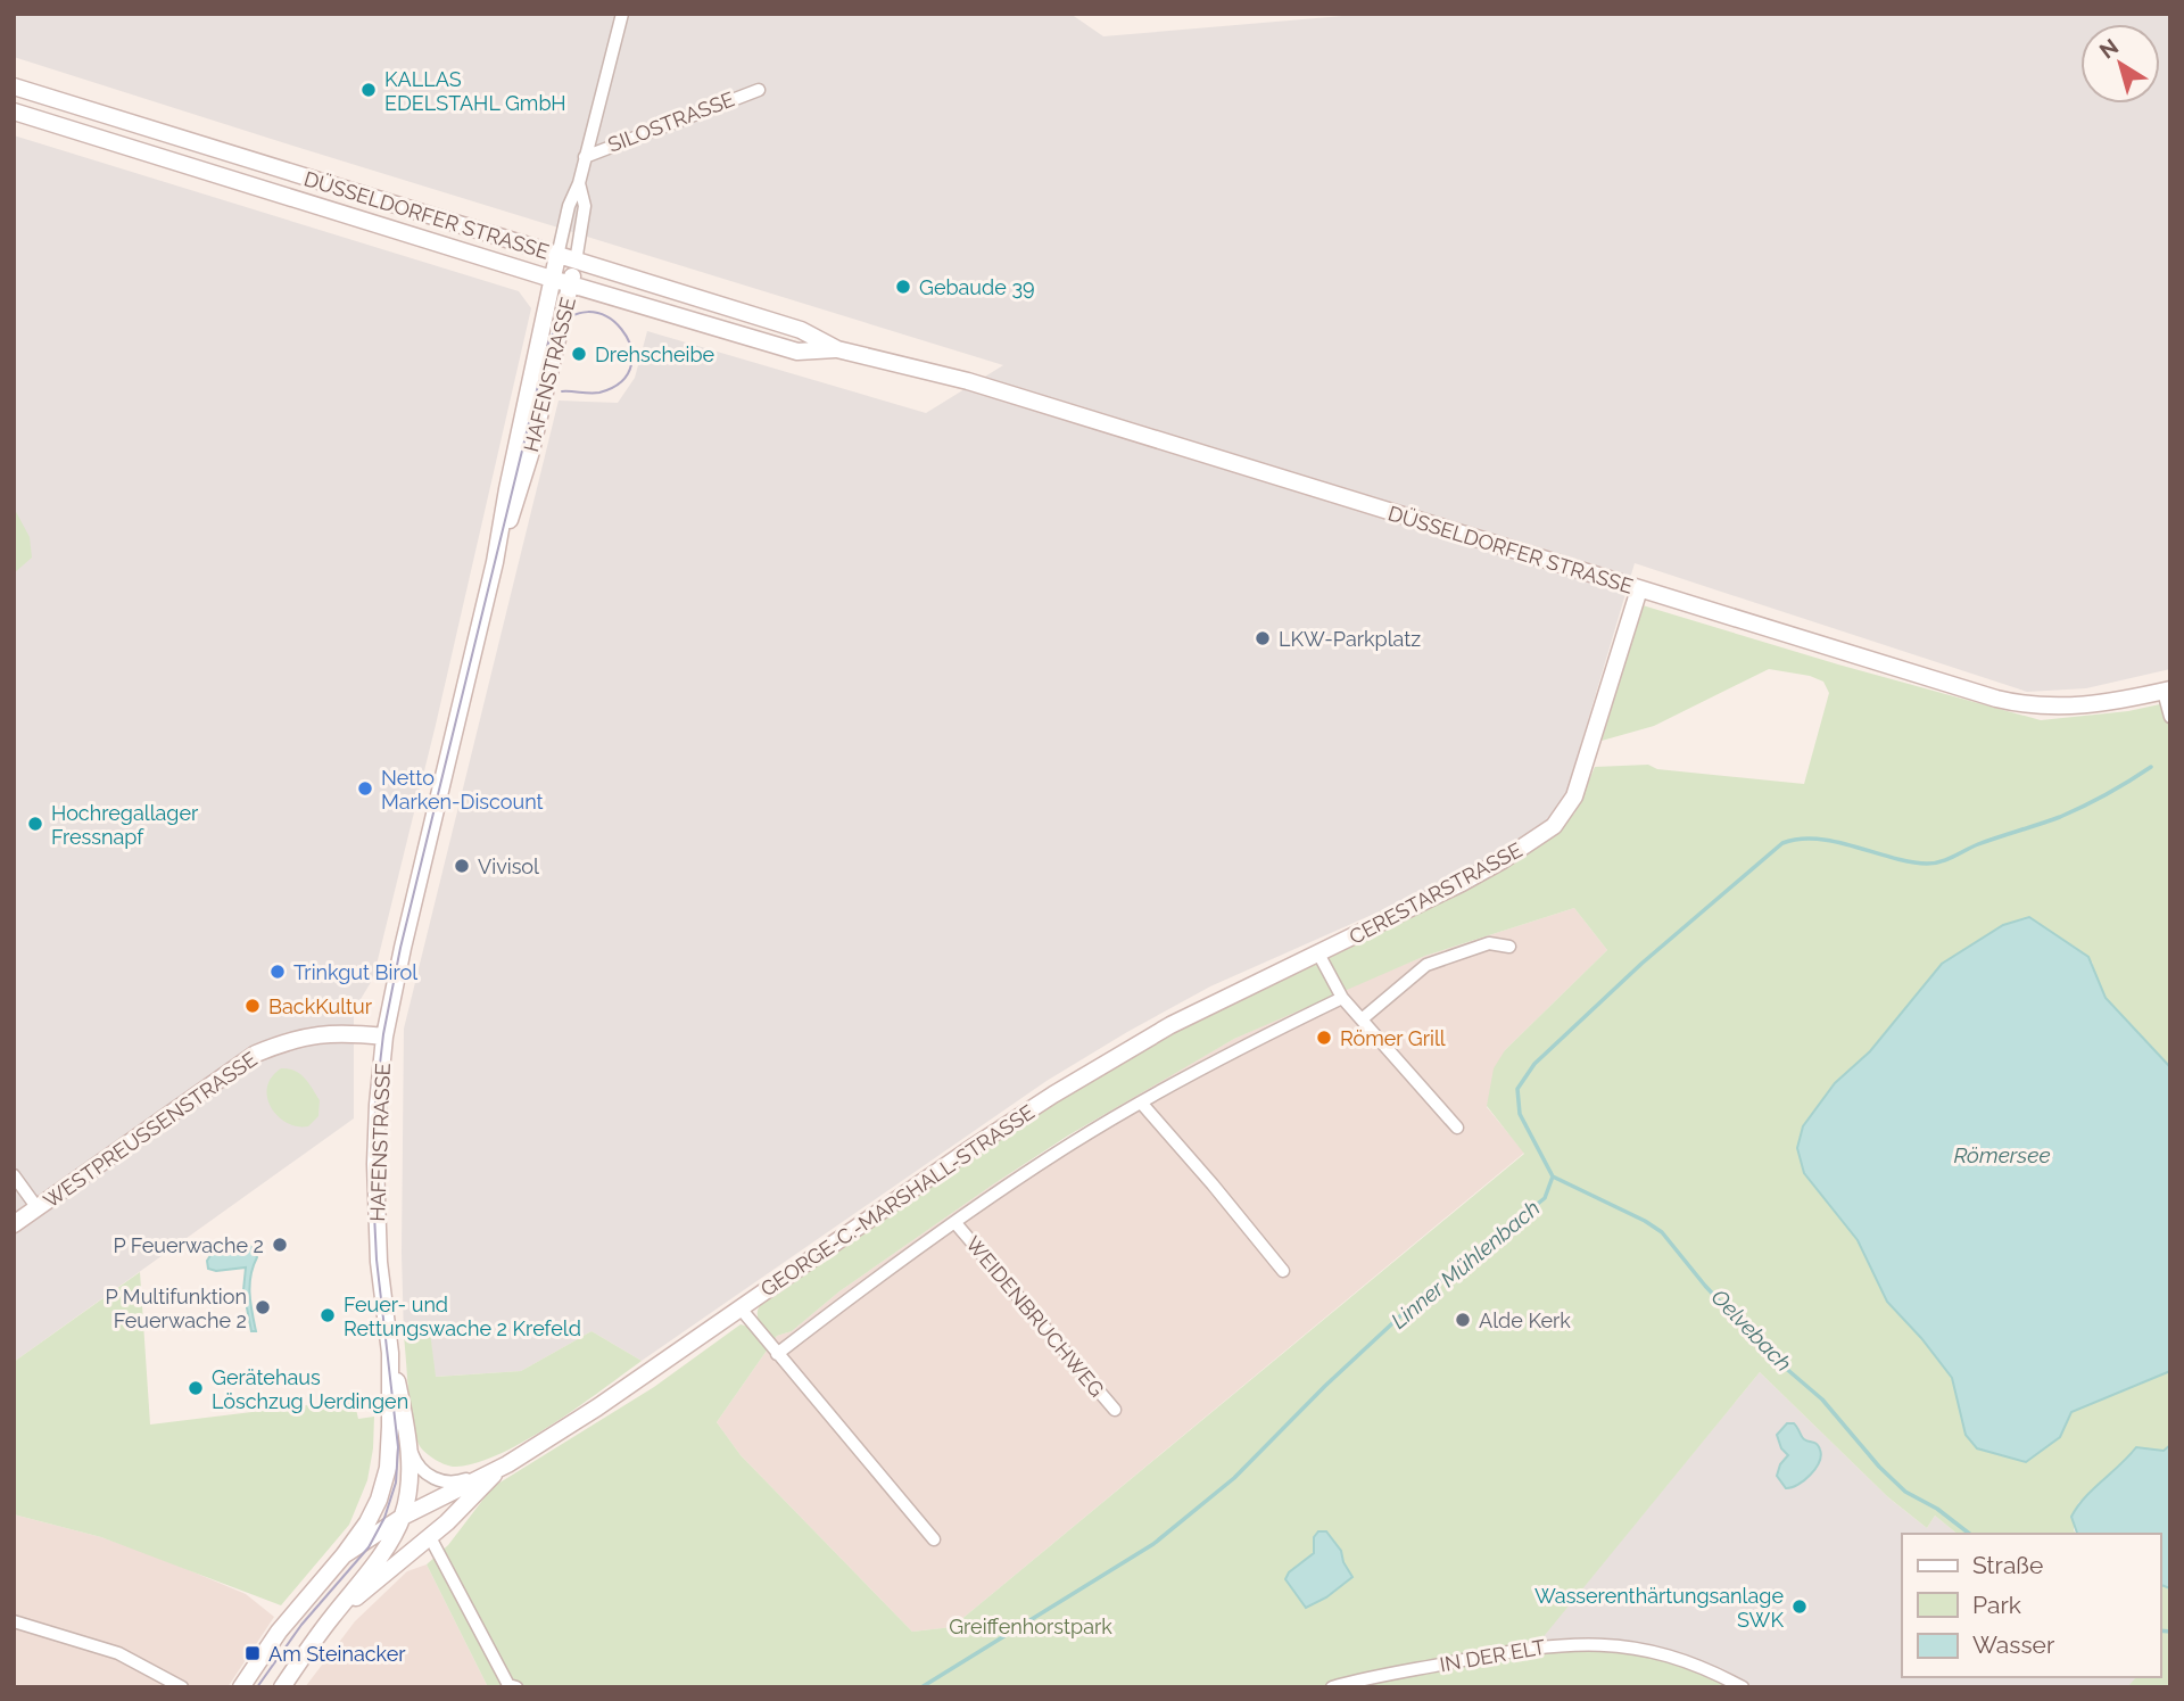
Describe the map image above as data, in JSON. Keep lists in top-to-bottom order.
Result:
{
  "streets": {
    "main road": [
      "DÜSSELDORFER STRASSE",
      "HAFENSTRASSE",
      "CERESTARSTRASSE",
      "WESTPREUSSENSTRASSE",
      "GEORGE-C.-MARSHALL-STRASSE"
    ],
    "street": ["SILOSTRASSE", "WEIDENBRUCHWEG", "IN DER ELT"]
  },
  "crossings": [
    ["SILOSTRASSE", "HAFENSTRASSE"],
    ["DÜSSELDORFER STRASSE", "HAFENSTRASSE"],
    ["DÜSSELDORFER STRASSE", "CERESTARSTRASSE"],
    ["HAFENSTRASSE", "WESTPREUSSENSTRASSE"],
    ["HAFENSTRASSE", "GEORGE-C.-MARSHALL-STRASSE"],
    ["CERESTARSTRASSE", "GEORGE-C.-MARSHALL-STRASSE"]
  ],
  "water": ["Römersee", "Linner Mühlenbach", "Oelvebach"],
  "parks": ["Greiffenhorstpark"],
  "places": {
    "other": [
      "KALLAS EDELSTAHL GmbH",
      "Gebaude 39",
      "Drehscheibe",
      "LKW-Parkplatz",
      "Netto Marken-Discount",
      "Hochregallager Fressnapf",
      "Vivisol",
      "Trinkgut Birol",
      "BackKultur",
      "Römer Grill",
      "P Feuerwache 2",
      "P Multifunktion Feuerwache 2",
      "Feuer- und Rettungswache 2 Krefeld",
      "Alde Kerk",
      "Gerätehaus Löschzug Uerdingen",
      "Wasserenthärtungsanlage SWK"
    ],
    "transit": ["Am Steinacker"]
  },
  "legend": ["Straße", "Park", "Wasser"],
  "north": "top left"
}
